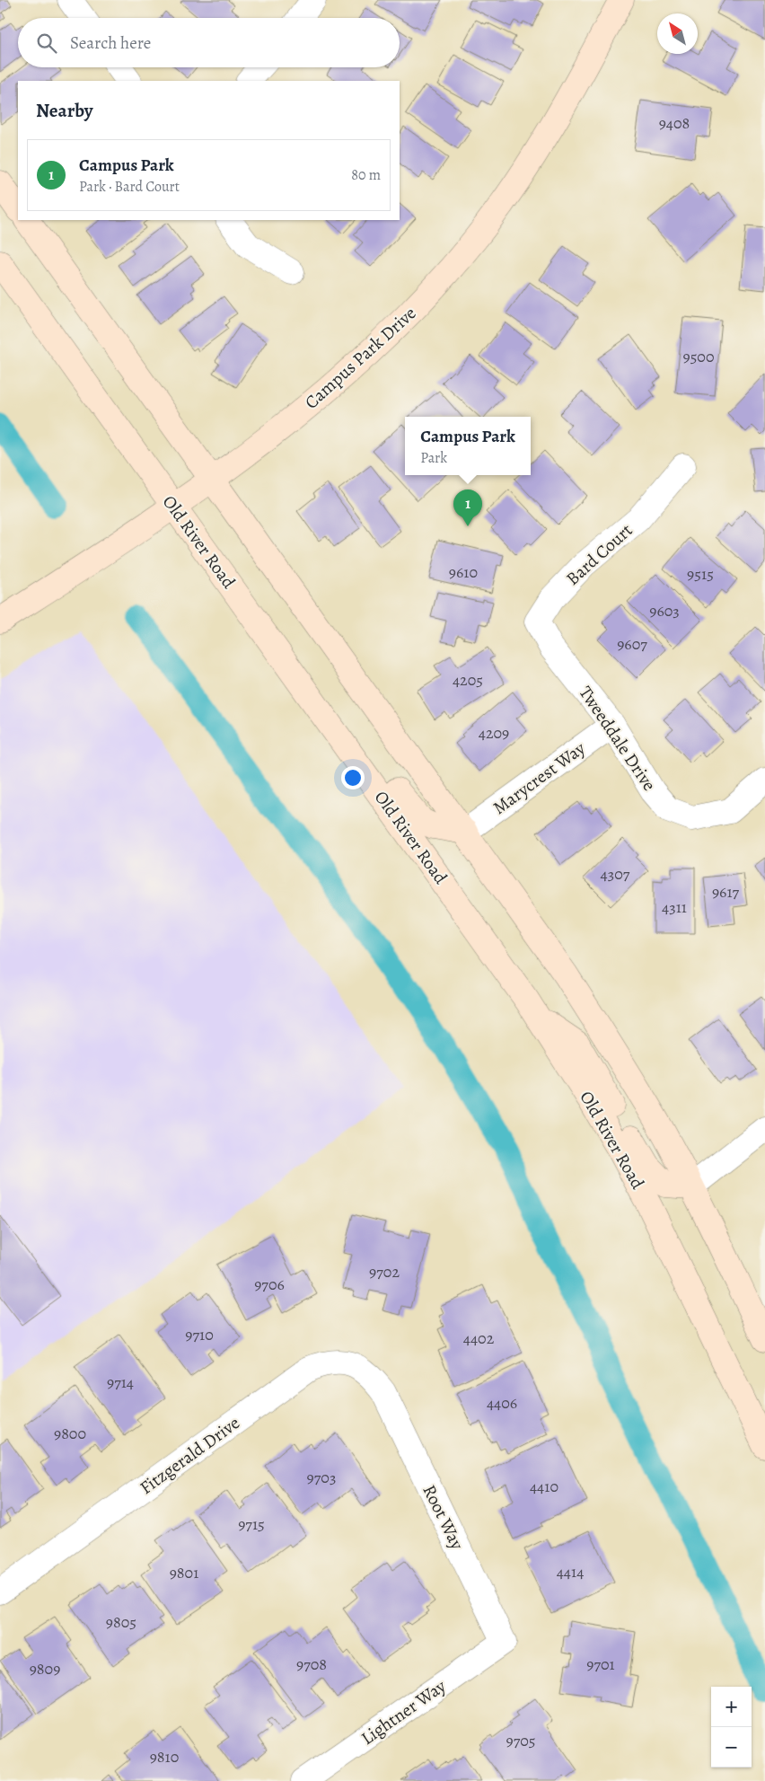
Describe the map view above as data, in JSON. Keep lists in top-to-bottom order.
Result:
{
  "streets": {
    "main road": ["Campus Park Drive", "Old River Road"],
    "street": [
      "Bard Court",
      "Tweeddale Drive",
      "Marycrest Way",
      "Fitzgerald Drive",
      "Root Way",
      "Lightner Way"
    ]
  },
  "crossings": [
    ["Campus Park Drive", "Old River Road"],
    ["Bard Court", "Tweeddale Drive"],
    ["Tweeddale Drive", "Marycrest Way"],
    ["Fitzgerald Drive", "Root Way"],
    ["Root Way", "Lightner Way"]
  ],
  "house_numbers": [
    "9408",
    "9500",
    "9610",
    "9515",
    "9603",
    "9607",
    "4205",
    "4209",
    "4307",
    "9617",
    "4311",
    "9702",
    "9706",
    "9710",
    "4402",
    "9714",
    "4406",
    "9800",
    "9703",
    "4410",
    "9715",
    "4414",
    "9801",
    "9805",
    "9708",
    "9701",
    "9809",
    "9705",
    "9810"
  ],
  "north": "top left",
  "page": {
    "search": "Search here",
    "heading": "Nearby",
    "list": [
      {
        "mark": "1",
        "name": "Campus Park",
        "note": "Park · Bard Court",
        "value": "80 m"
      }
    ],
    "popup": ["Campus Park", "Park"],
    "pins": "1",
    "map_buttons": ["+", "−"]
  }
}
